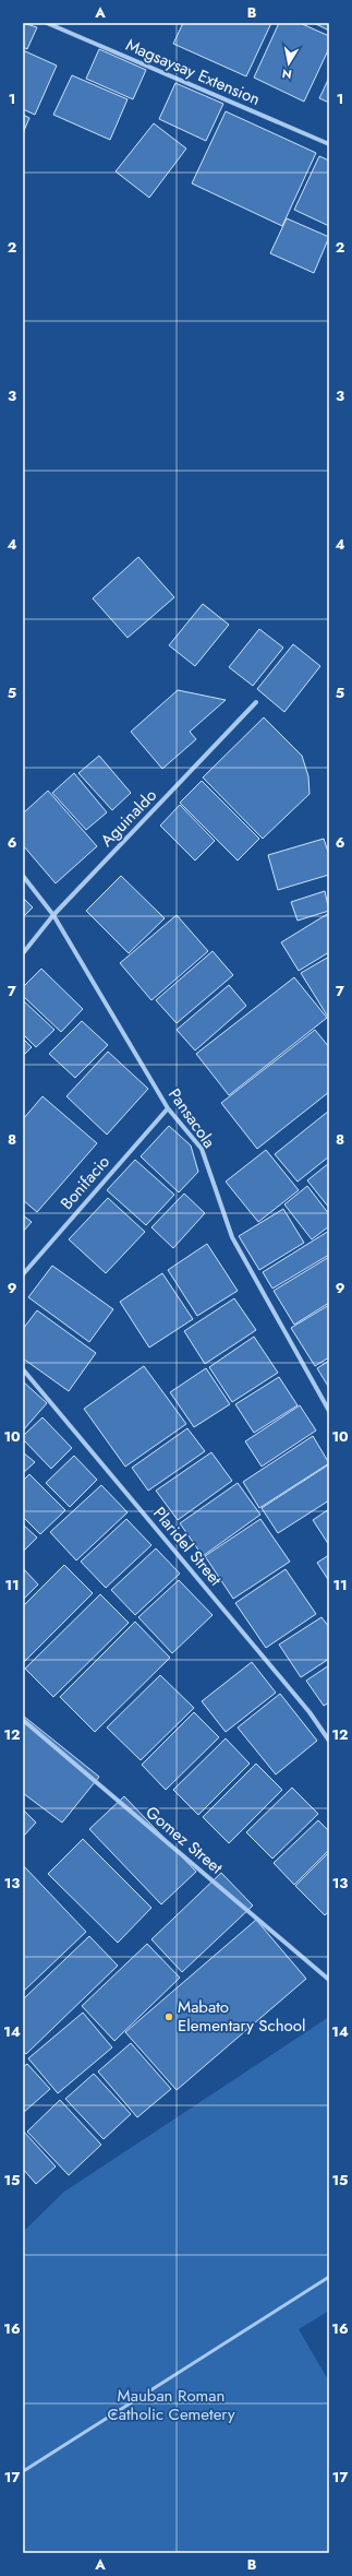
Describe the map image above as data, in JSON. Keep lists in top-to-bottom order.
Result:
{
  "streets": {
    "street": [
      "Magsaysay Extension",
      "Aguinaldo",
      "Pansacola",
      "Bonifacio",
      "Plaridel Street",
      "Gomez Street"
    ]
  },
  "crossings": [
    ["Aguinaldo", "Pansacola"],
    ["Pansacola", "Bonifacio"]
  ],
  "parks": ["Mauban Roman Catholic Cemetery"],
  "places": ["Mabato Elementary School"],
  "north": "bottom",
  "grid": {
    "columns": ["A", "B"],
    "rows": [
      "1",
      "2",
      "3",
      "4",
      "5",
      "6",
      "7",
      "8",
      "9",
      "10",
      "11",
      "12",
      "13",
      "14",
      "15",
      "16",
      "17"
    ]
  }
}
